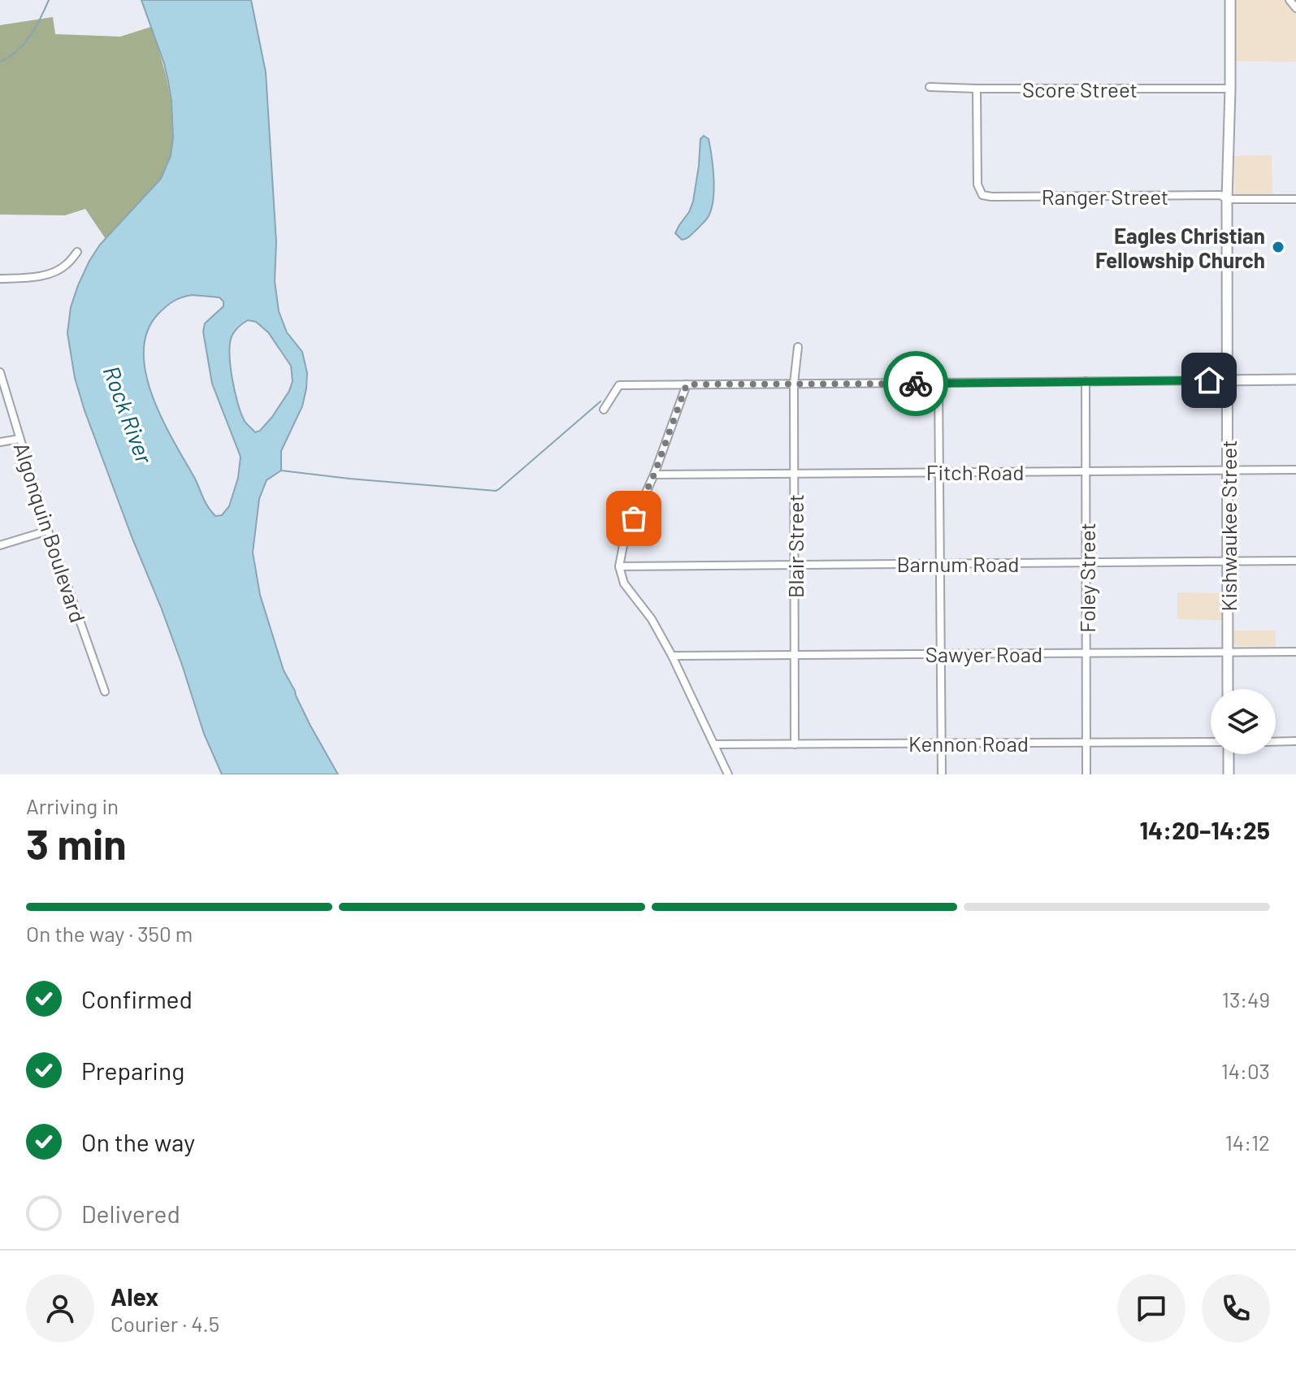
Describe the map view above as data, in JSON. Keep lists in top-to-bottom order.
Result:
{
  "streets": {
    "street": [
      "Score Street",
      "Ranger Street",
      "Fitch Road",
      "Kishwaukee Street",
      "Algonquin Boulevard",
      "Blair Street",
      "Barnum Road",
      "Foley Street",
      "Sawyer Road",
      "Kennon Road"
    ]
  },
  "crossings": [
    ["Score Street", "Ranger Street"],
    ["Score Street", "Kishwaukee Street"],
    ["Ranger Street", "Kishwaukee Street"],
    ["Fitch Road", "Kishwaukee Street"],
    ["Fitch Road", "Blair Street"],
    ["Fitch Road", "Foley Street"],
    ["Kishwaukee Street", "Barnum Road"],
    ["Kishwaukee Street", "Sawyer Road"],
    ["Blair Street", "Barnum Road"],
    ["Blair Street", "Sawyer Road"],
    ["Blair Street", "Kennon Road"],
    ["Barnum Road", "Foley Street"],
    ["Foley Street", "Sawyer Road"],
    ["Foley Street", "Kennon Road"]
  ],
  "water": ["Rock River"],
  "places": ["Eagles Christian Fellowship Church"],
  "page": {
    "heading": ["3 min", "Arriving in", "14:20–14:25"],
    "panel": ["Alex", "Courier · 4.5"],
    "bar": "On the way · 350 m",
    "list": [
      ["Confirmed", "13:49"],
      ["Preparing", "14:03"],
      ["On the way", "14:12"],
      "Delivered"
    ]
  }
}
